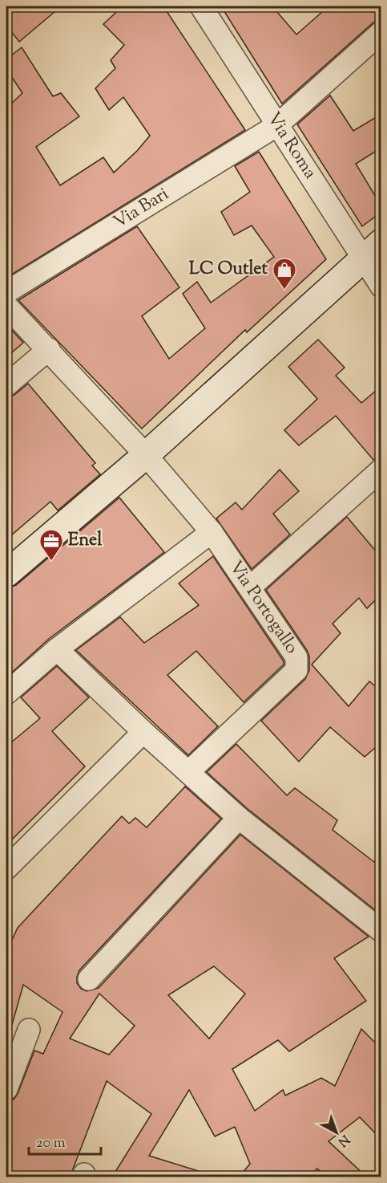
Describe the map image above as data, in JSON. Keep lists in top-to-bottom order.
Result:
{
  "streets": {
    "street": ["Via Roma", "Via Bari", "Via Portogallo"]
  },
  "crossings": [
    ["Via Roma", "Via Bari"]
  ],
  "places": {
    "shop": ["LC Outlet"],
    "office": ["Enel"]
  },
  "scale_bar": "20 m",
  "north": "bottom right"
}
